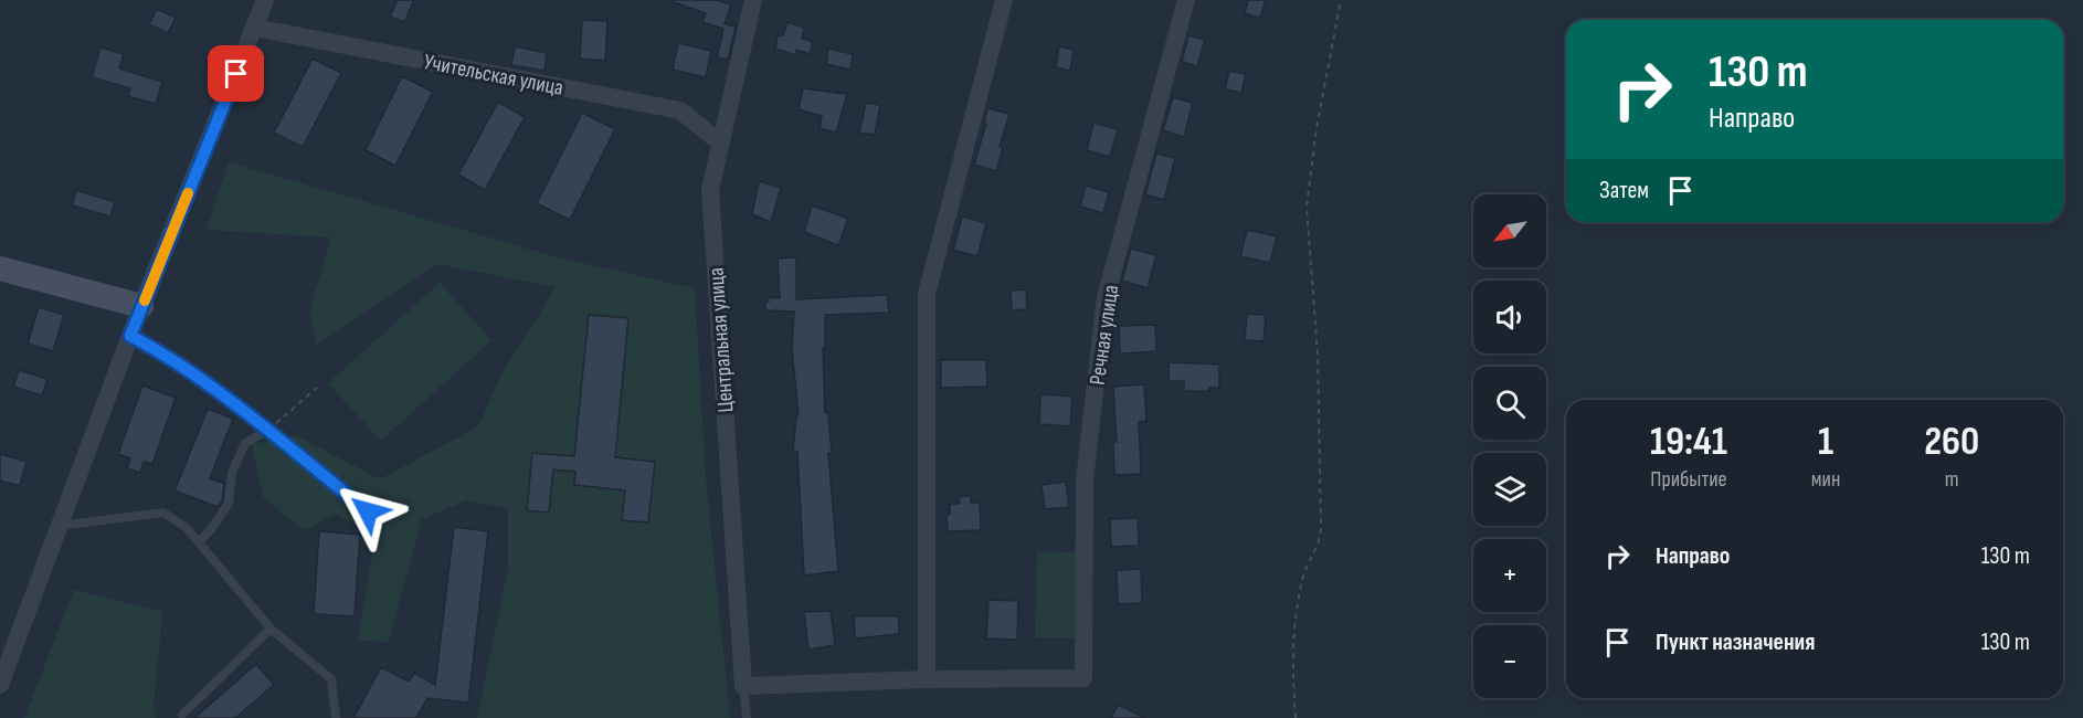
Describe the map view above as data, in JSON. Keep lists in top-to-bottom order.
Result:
{
  "streets": {
    "street": ["Учительская улица", "Речная улица", "Центральная улица"]
  },
  "crossings": [
    ["Учительская улица", "Центральная улица"]
  ],
  "north": "bottom left",
  "page": {
    "turn": ["130 m", "Направо"],
    "then": "Затем",
    "map_buttons": ["+", "−"],
    "eta": [
      "19:41",
      "Прибытие",
      "1",
      "мин",
      "260",
      "m"
    ],
    "list": [
      {
        "name": "Направо",
        "value": "130 m"
      },
      {
        "name": "Пункт назначения",
        "value": "130 m"
      }
    ]
  }
}
